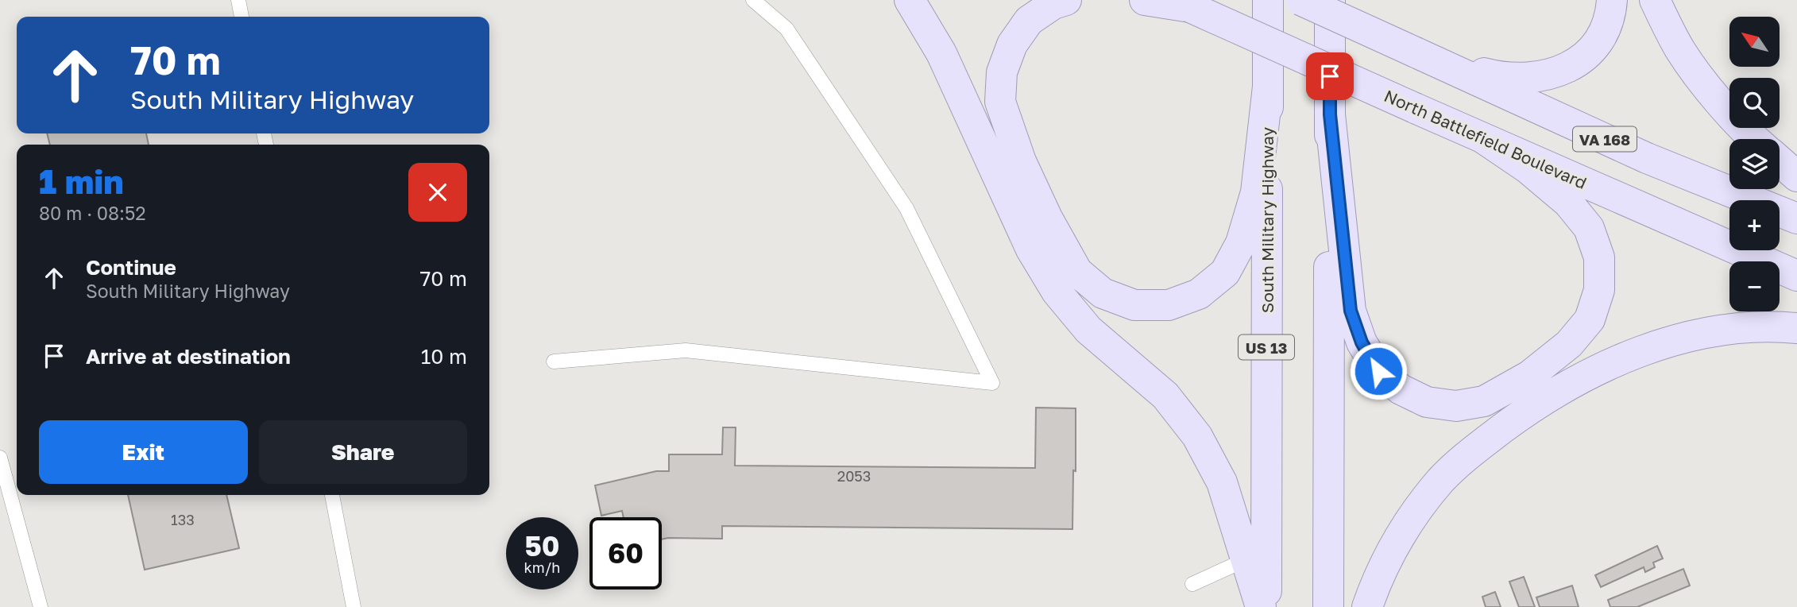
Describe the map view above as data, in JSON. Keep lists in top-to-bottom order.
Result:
{
  "streets": {
    "main road": [
      "North Battlefield Boulevard",
      "VA 168",
      "South Military Highway",
      "US 13"
    ]
  },
  "house_numbers": ["2053", "133"],
  "north": "top left",
  "page": {
    "map_buttons": ["+", "−"],
    "turn": ["70 m", "South Military Highway"],
    "heading": ["1 min", "80 m · 08:52"],
    "list": [
      {
        "name": "Continue",
        "note": "South Military Highway",
        "value": "70 m"
      },
      {
        "name": "Arrive at destination",
        "value": "10 m"
      }
    ],
    "buttons": ["Exit", "Share"],
    "speed": "50 km/h",
    "limit": "60"
  }
}
